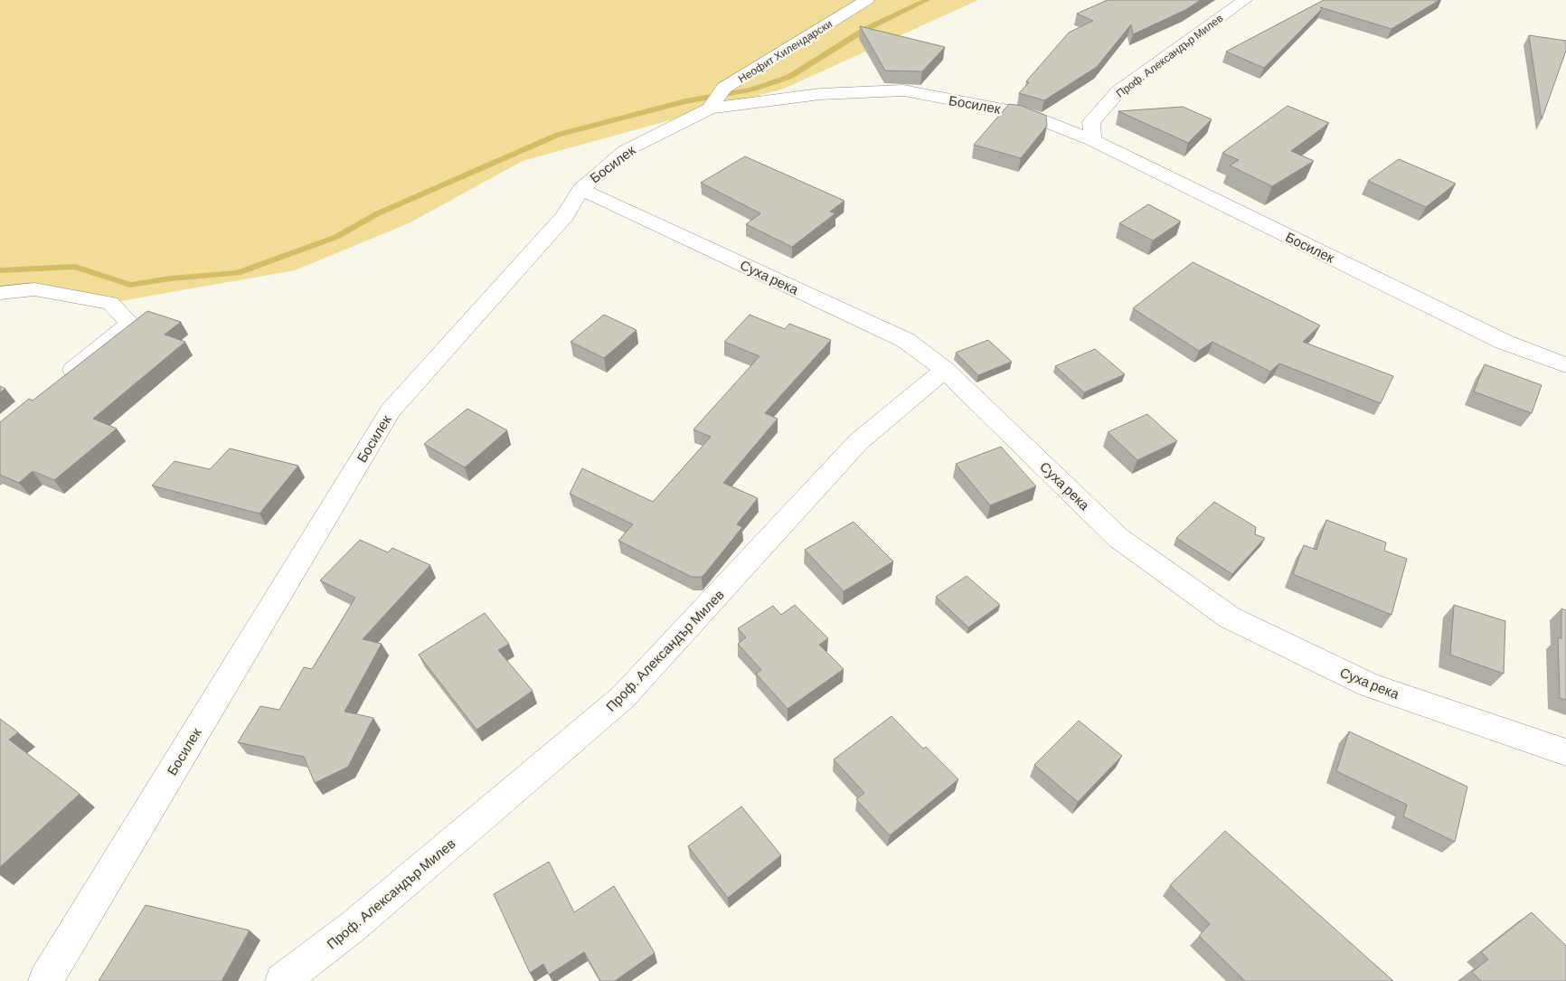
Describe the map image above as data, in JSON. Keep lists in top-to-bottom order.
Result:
{
  "streets": {
    "street": [
      "Неофит Хилендарски",
      "Проф. Александър Милев",
      "Босилек",
      "Суха река"
    ]
  },
  "crossings": [
    ["Неофит Хилендарски", "Босилек"],
    ["Проф. Александър Милев", "Босилек"],
    ["Проф. Александър Милев", "Суха река"],
    ["Босилек", "Суха река"]
  ]
}
